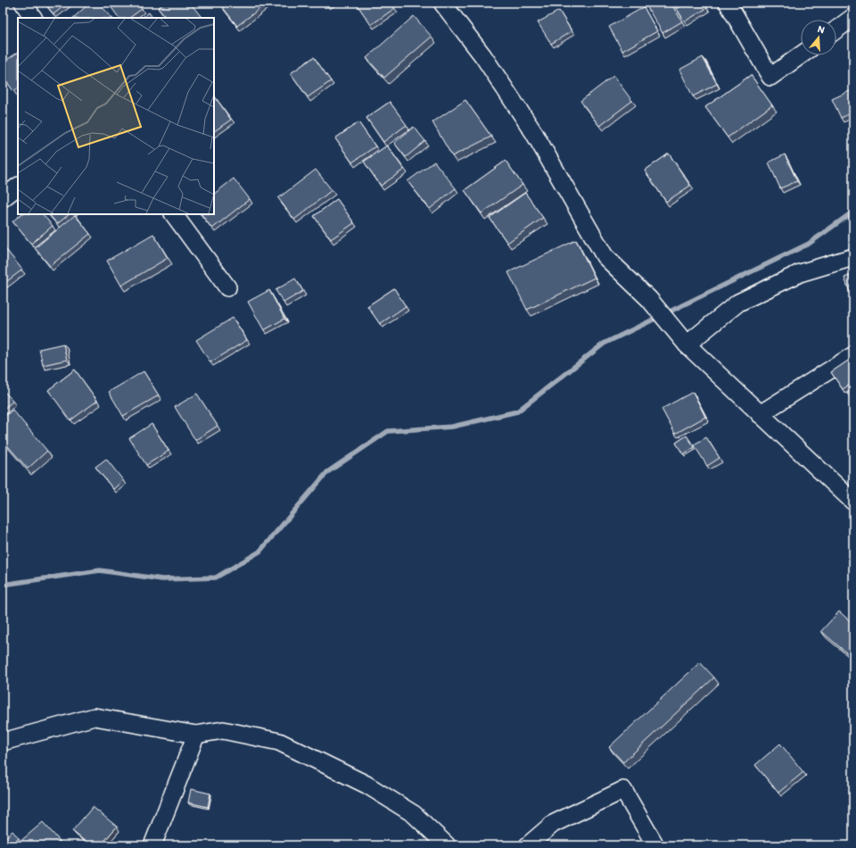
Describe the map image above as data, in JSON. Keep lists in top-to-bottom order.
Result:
{
  "north": "top"
}
